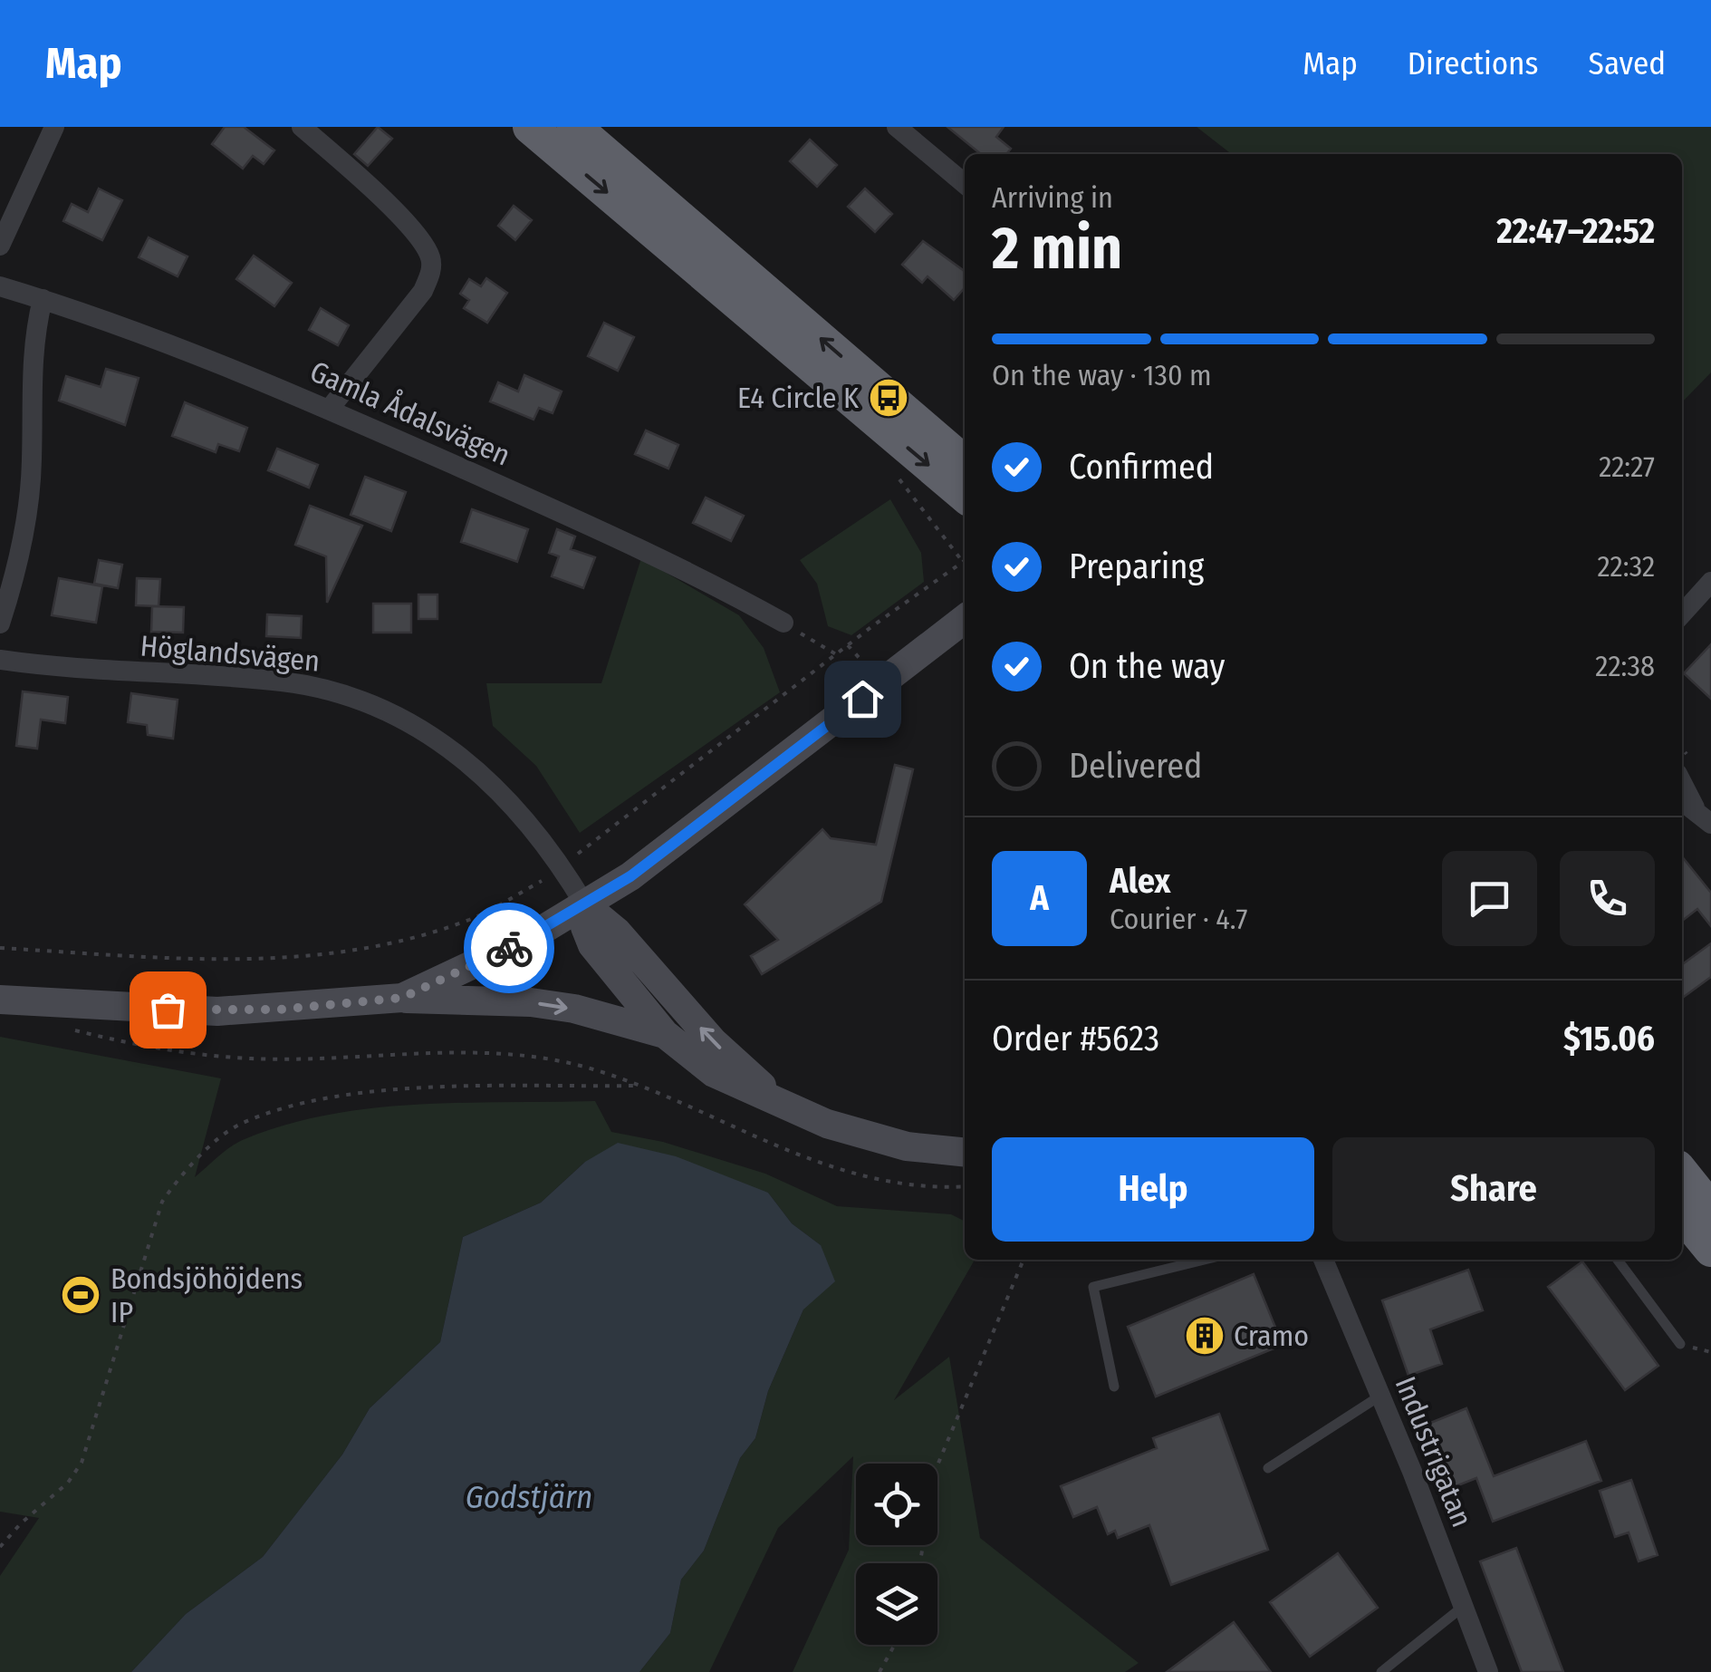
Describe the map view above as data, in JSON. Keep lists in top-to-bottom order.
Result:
{
  "streets": {
    "street": ["Gamla Ådalsvägen", "Höglandsvägen", "Industrigatan"]
  },
  "water": ["Godstjärn"],
  "places": {
    "bus stop": ["E4 Circle K"],
    "sports": ["Bondsjöhöjdens IP"],
    "building": ["Cramo"]
  },
  "page": {
    "header": "Map",
    "nav": ["Map", "Directions", "Saved"],
    "heading": ["2 min", "Arriving in", "22:47–22:52"],
    "panel": [
      "Alex",
      "Courier · 4.7",
      "Order #5623",
      "$15.06"
    ],
    "bar": "On the way · 130 m",
    "list": [
      ["Confirmed", "22:27"],
      ["Preparing", "22:32"],
      ["On the way", "22:38"],
      "Delivered"
    ],
    "round": "A",
    "buttons": ["Help", "Share"]
  }
}
